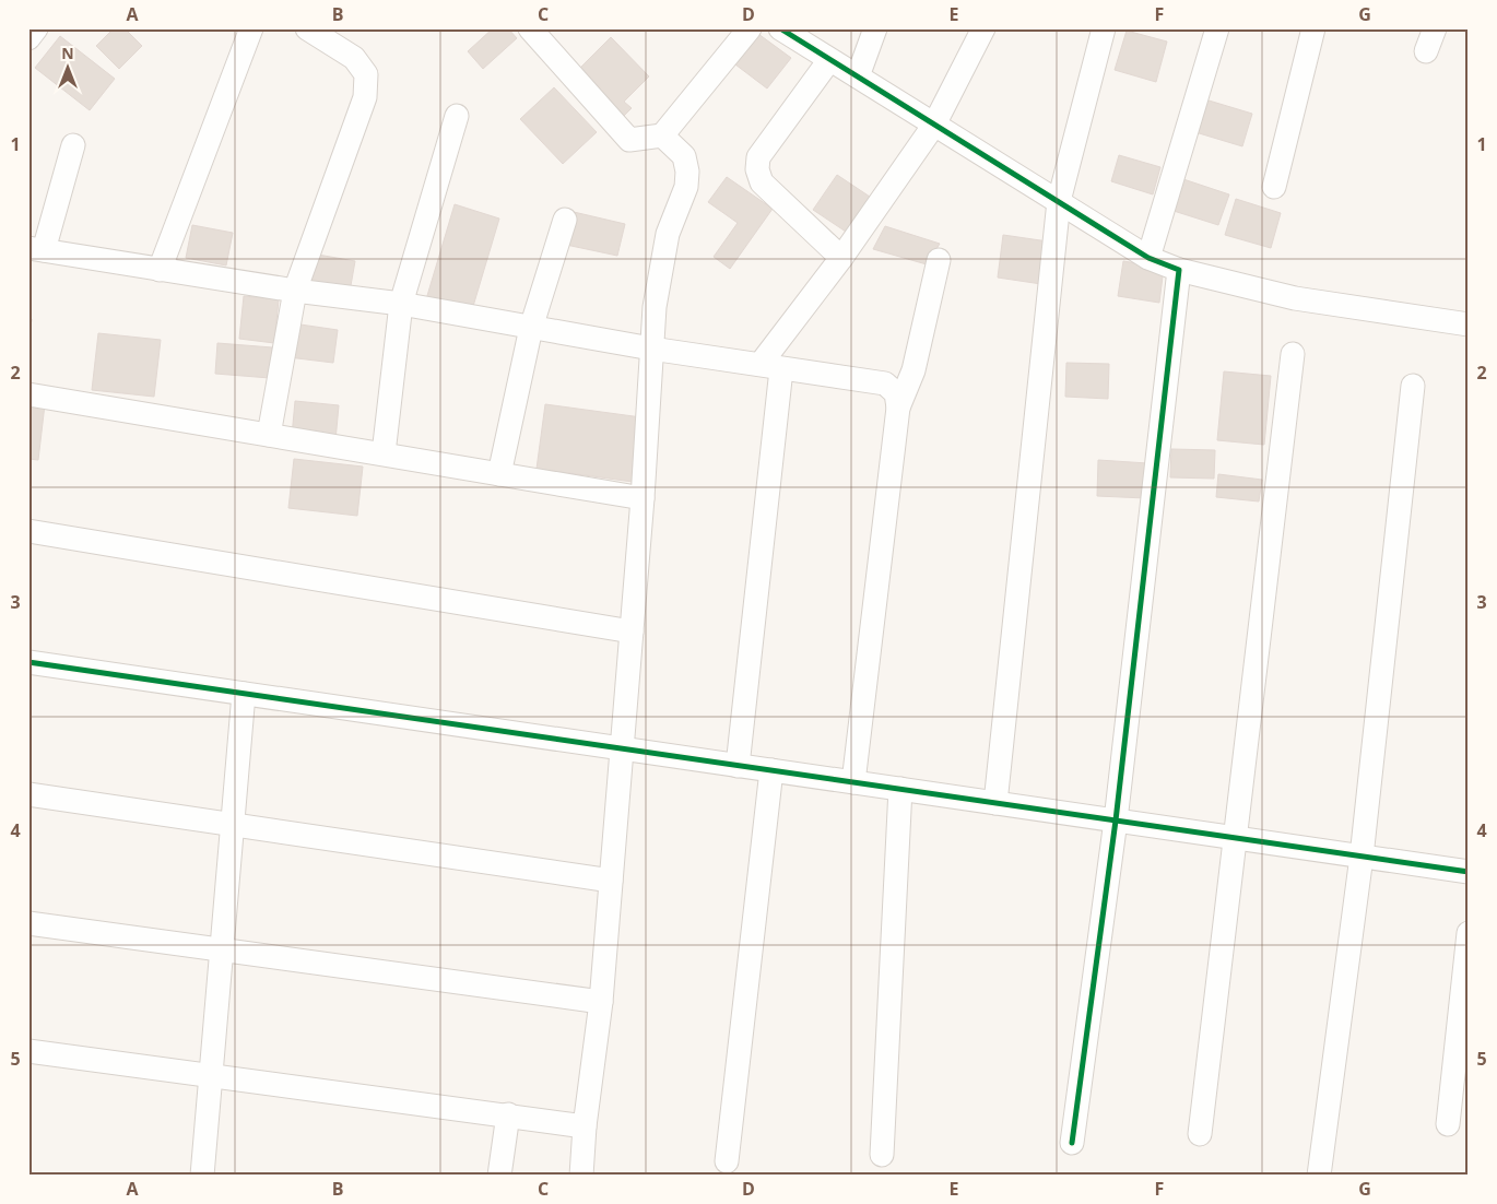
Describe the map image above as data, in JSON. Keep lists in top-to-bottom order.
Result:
{
  "north": "top",
  "grid": {
    "columns": [
      "A",
      "B",
      "C",
      "D",
      "E",
      "F",
      "G"
    ],
    "rows": [
      "1",
      "2",
      "3",
      "4",
      "5"
    ]
  }
}
